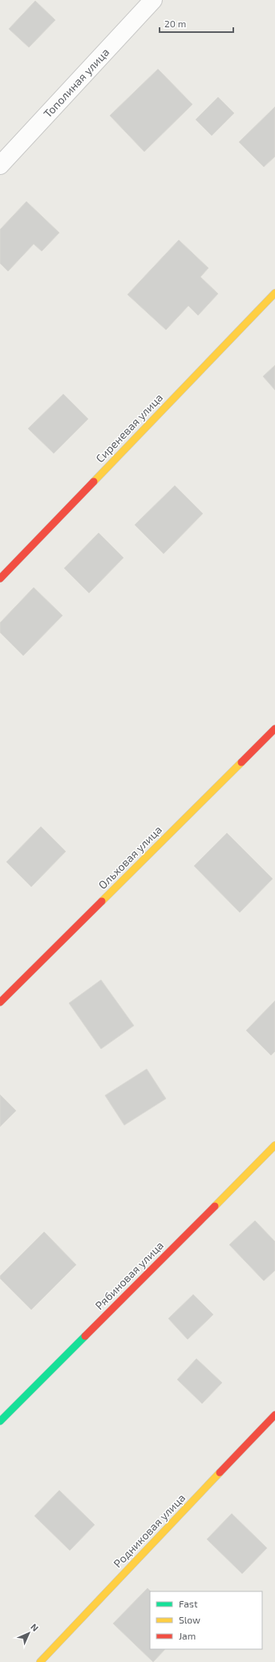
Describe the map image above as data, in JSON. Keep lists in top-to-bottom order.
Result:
{
  "streets": {
    "street": [
      "Тополиная улица",
      "Сиреневая улица",
      "Ольховая улица",
      "Рябиновая улица",
      "Родниковая улица"
    ]
  },
  "legend": ["Fast", "Slow", "Jam"],
  "scale_bar": "20 m",
  "north": "top right"
}
